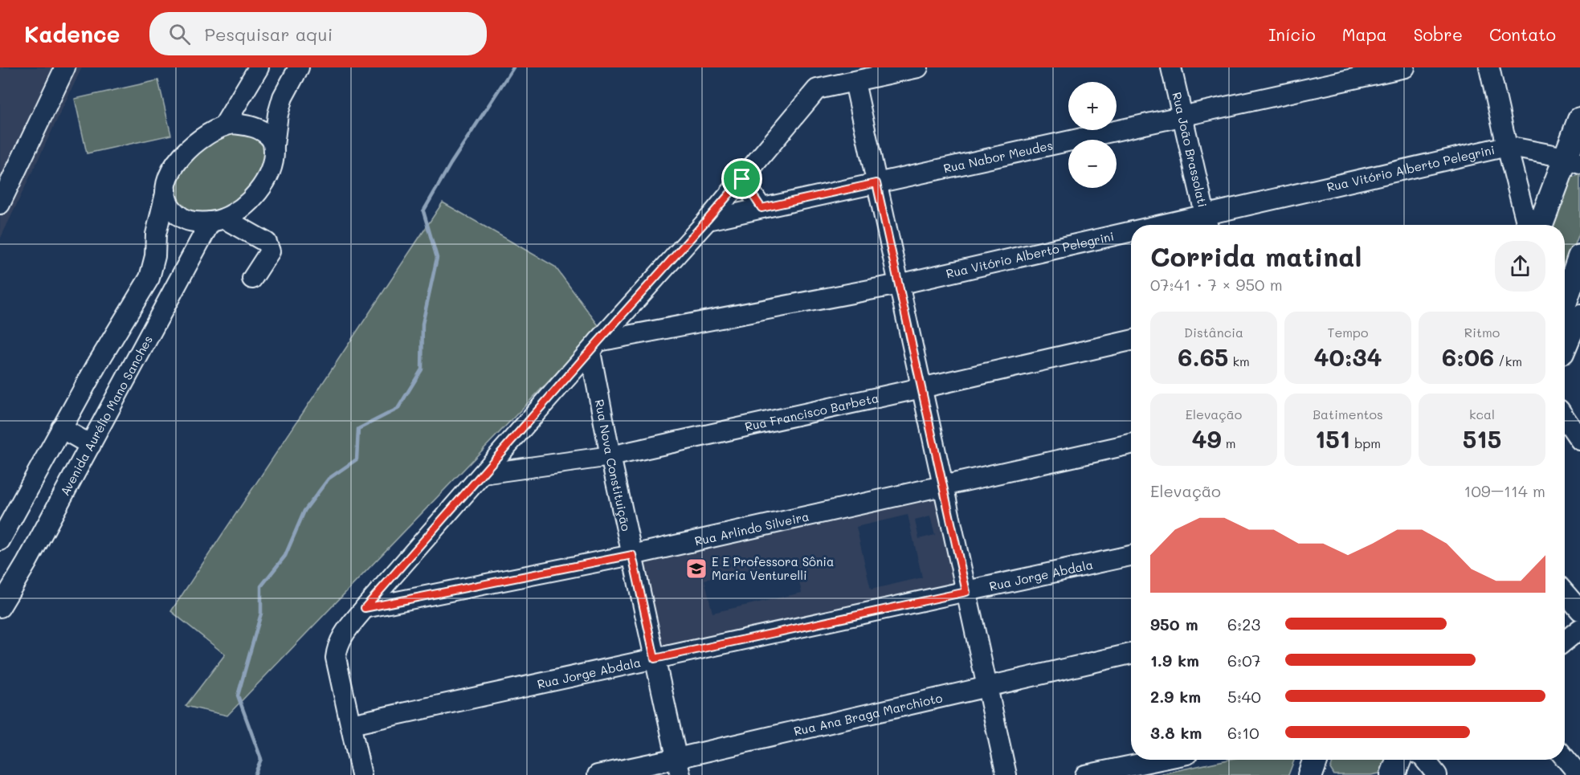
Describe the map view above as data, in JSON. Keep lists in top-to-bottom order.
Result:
{
  "streets": {
    "street": [
      "Rua João Brassolati",
      "Rua Nabor Meudes",
      "Rua Vitório Alberto Pelegrini",
      "Rua Francisco Barbeta",
      "Avenida Aurélio Mano Sanches",
      "Rua Nova Constituição",
      "Rua Arlindo Silveira",
      "Rua Jorge Abdala",
      "Rua Ana Braga Marchioto"
    ]
  },
  "crossings": [
    ["Rua João Brassolati", "Rua Nabor Meudes"],
    ["Rua João Brassolati", "Rua Vitório Alberto Pelegrini"],
    ["Rua Vitório Alberto Pelegrini", "Rua Nova Constituição"],
    ["Rua Francisco Barbeta", "Rua Nova Constituição"],
    ["Rua Nova Constituição", "Rua Arlindo Silveira"],
    ["Rua Nova Constituição", "Rua Jorge Abdala"],
    ["Rua Nova Constituição", "Rua Ana Braga Marchioto"]
  ],
  "places": {
    "school or university": ["E E Professora Sônia Maria Venturelli"]
  },
  "page": {
    "header": "Kadence",
    "search": "Pesquisar aqui",
    "nav": [
      "Início",
      "Mapa",
      "Sobre",
      "Contato"
    ],
    "map_buttons": ["+", "−"],
    "heading": ["Corrida matinal", "07:41 · 7 × 950 m"],
    "stats": [
      ["Distância", "6.65 km"],
      ["Tempo", "40:34"],
      ["Ritmo", "6:06 /km"],
      ["Elevação", "49 m"],
      ["Batimentos", "151 bpm"],
      ["kcal", "515"]
    ],
    "chart": ["Elevação", "109–114 m"],
    "list": [
      {
        "name": "950 m",
        "note": "6:23"
      },
      {
        "name": "1.9 km",
        "note": "6:07"
      },
      {
        "name": "2.9 km",
        "note": "5:40"
      },
      {
        "name": "3.8 km",
        "note": "6:10"
      }
    ]
  }
}
